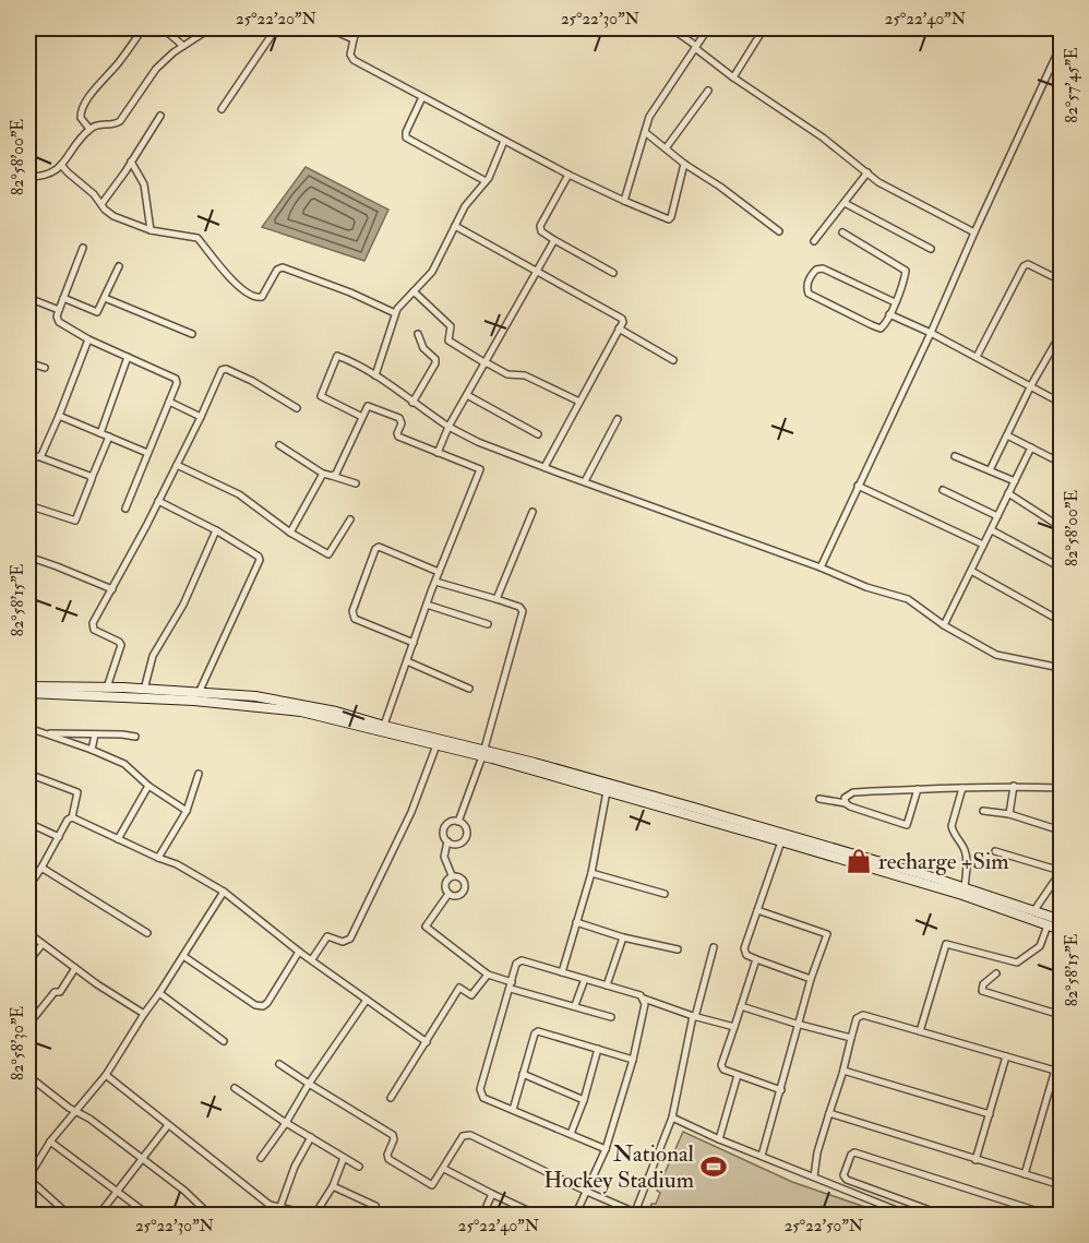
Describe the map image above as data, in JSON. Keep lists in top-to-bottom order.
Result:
{
  "places": {
    "shop": ["recharge +Sim"],
    "sports": ["National Hockey Stadium"]
  },
  "coordinates": [
    "25°22'20\"N",
    "25°22'30\"N",
    "25°22'40\"N",
    "82°57'45\"E",
    "82°58'00\"E",
    "82°58'15\"E",
    "82°58'30\"E",
    "25°22'50\"N"
  ]
}
